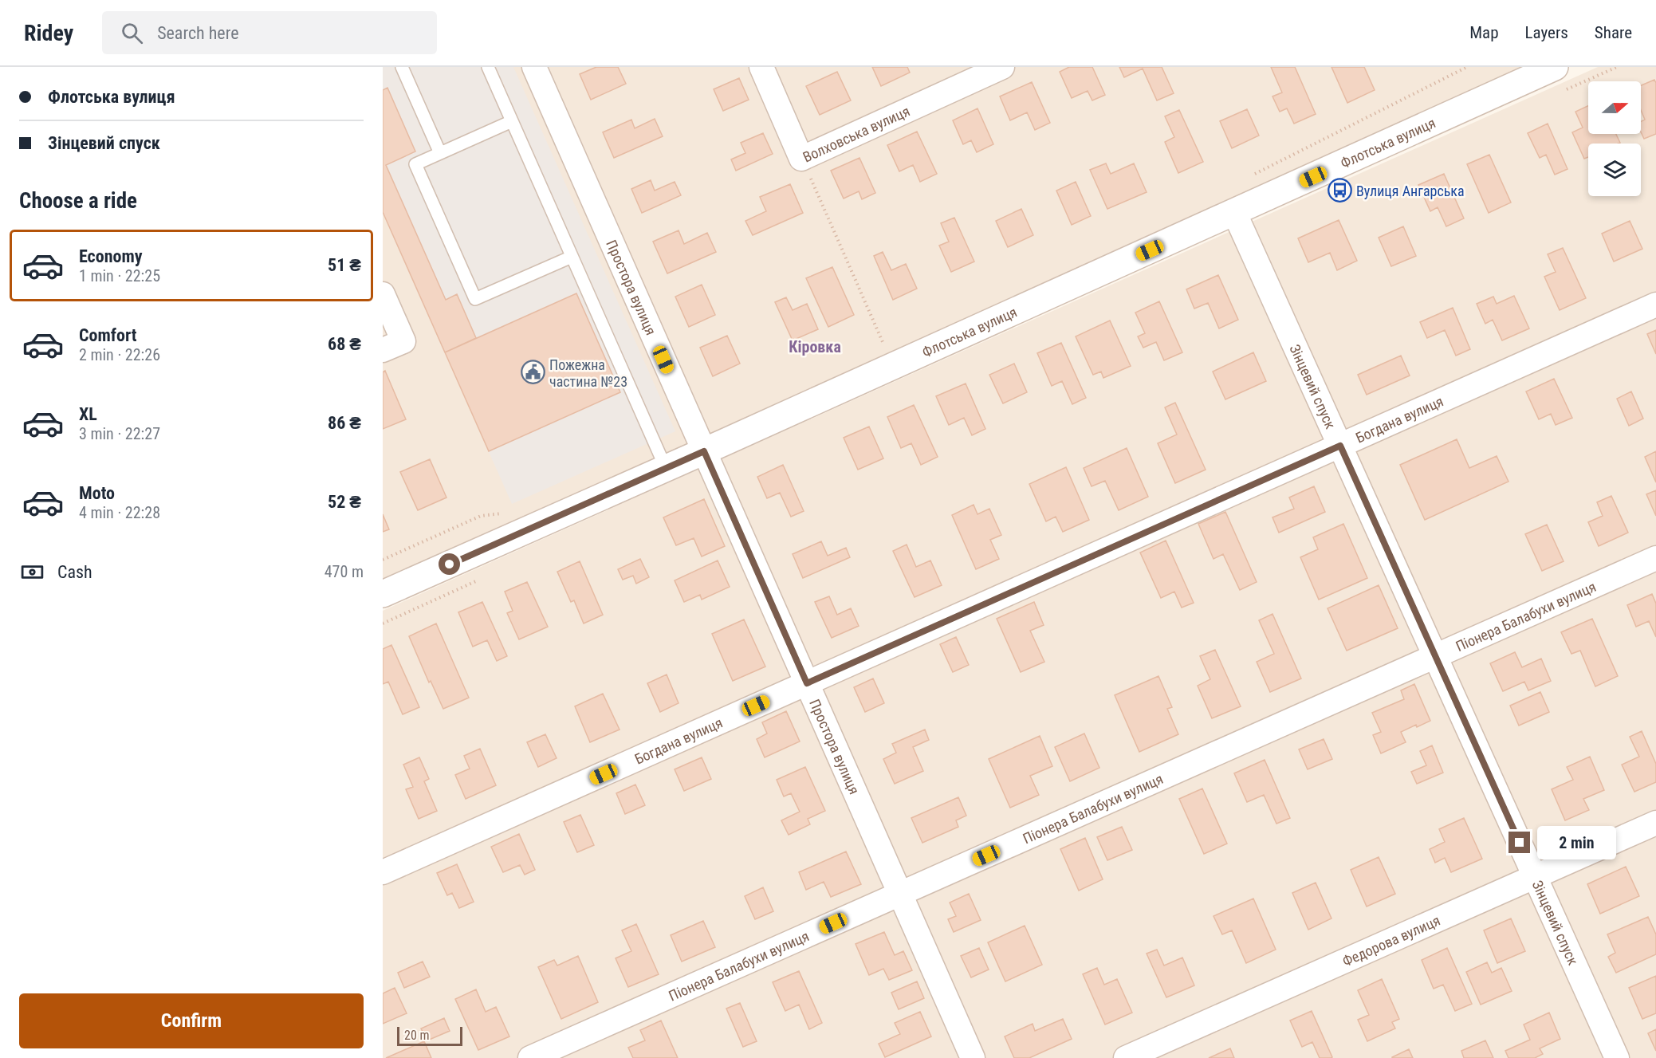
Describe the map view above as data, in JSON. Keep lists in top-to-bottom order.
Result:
{
  "streets": {
    "street": [
      "Волховська вулиця",
      "Флотська вулиця",
      "Простора вулиця",
      "Зінцевий спуск",
      "Богдана вулиця",
      "Піонера Балабухи вулиця",
      "Федорова вулиця"
    ]
  },
  "crossings": [
    ["Флотська вулиця", "Простора вулиця"],
    ["Флотська вулиця", "Зінцевий спуск"],
    ["Простора вулиця", "Богдана вулиця"],
    ["Простора вулиця", "Піонера Балабухи вулиця"],
    ["Зінцевий спуск", "Богдана вулиця"],
    ["Зінцевий спуск", "Піонера Балабухи вулиця"],
    ["Зінцевий спуск", "Федорова вулиця"]
  ],
  "districts": ["Кіровка"],
  "places": {
    "bus stop": ["Вулиця Ангарська"],
    "public building": ["Пожежна частина №23"]
  },
  "scale_bar": "20 m",
  "north": "right",
  "page": {
    "header": "Ridey",
    "search": "Search here",
    "nav": ["Map", "Layers", "Share"],
    "banner": ["Флотська вулиця", "Зінцевий спуск"],
    "heading": "Choose a ride",
    "list": [
      {
        "name": "Economy",
        "note": "1 min · 22:25",
        "value": "51 ₴"
      },
      {
        "name": "Comfort",
        "note": "2 min · 22:26",
        "value": "68 ₴"
      },
      {
        "name": "XL",
        "note": "3 min · 22:27",
        "value": "86 ₴"
      },
      {
        "name": "Moto",
        "note": "4 min · 22:28",
        "value": "52 ₴"
      }
    ],
    "pay": ["Cash", "470 m"],
    "bubble": "2 min",
    "buttons": "Confirm",
    "scale": "20 m"
  }
}
